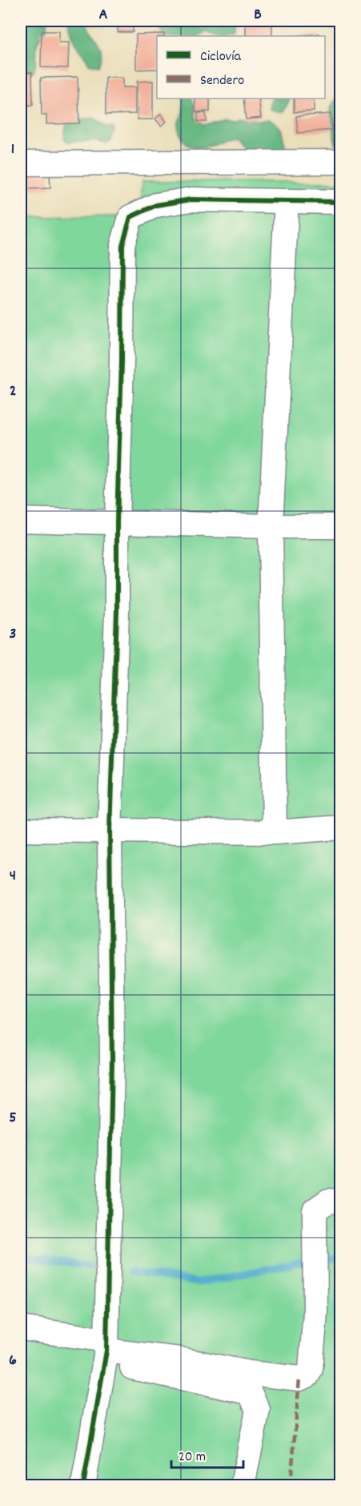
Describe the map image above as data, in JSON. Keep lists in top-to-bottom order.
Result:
{
  "legend": ["Ciclovía", "Sendero"],
  "scale_bar": "20 m",
  "grid": {
    "columns": ["A", "B"],
    "rows": [
      "1",
      "2",
      "3",
      "4",
      "5",
      "6"
    ]
  }
}
